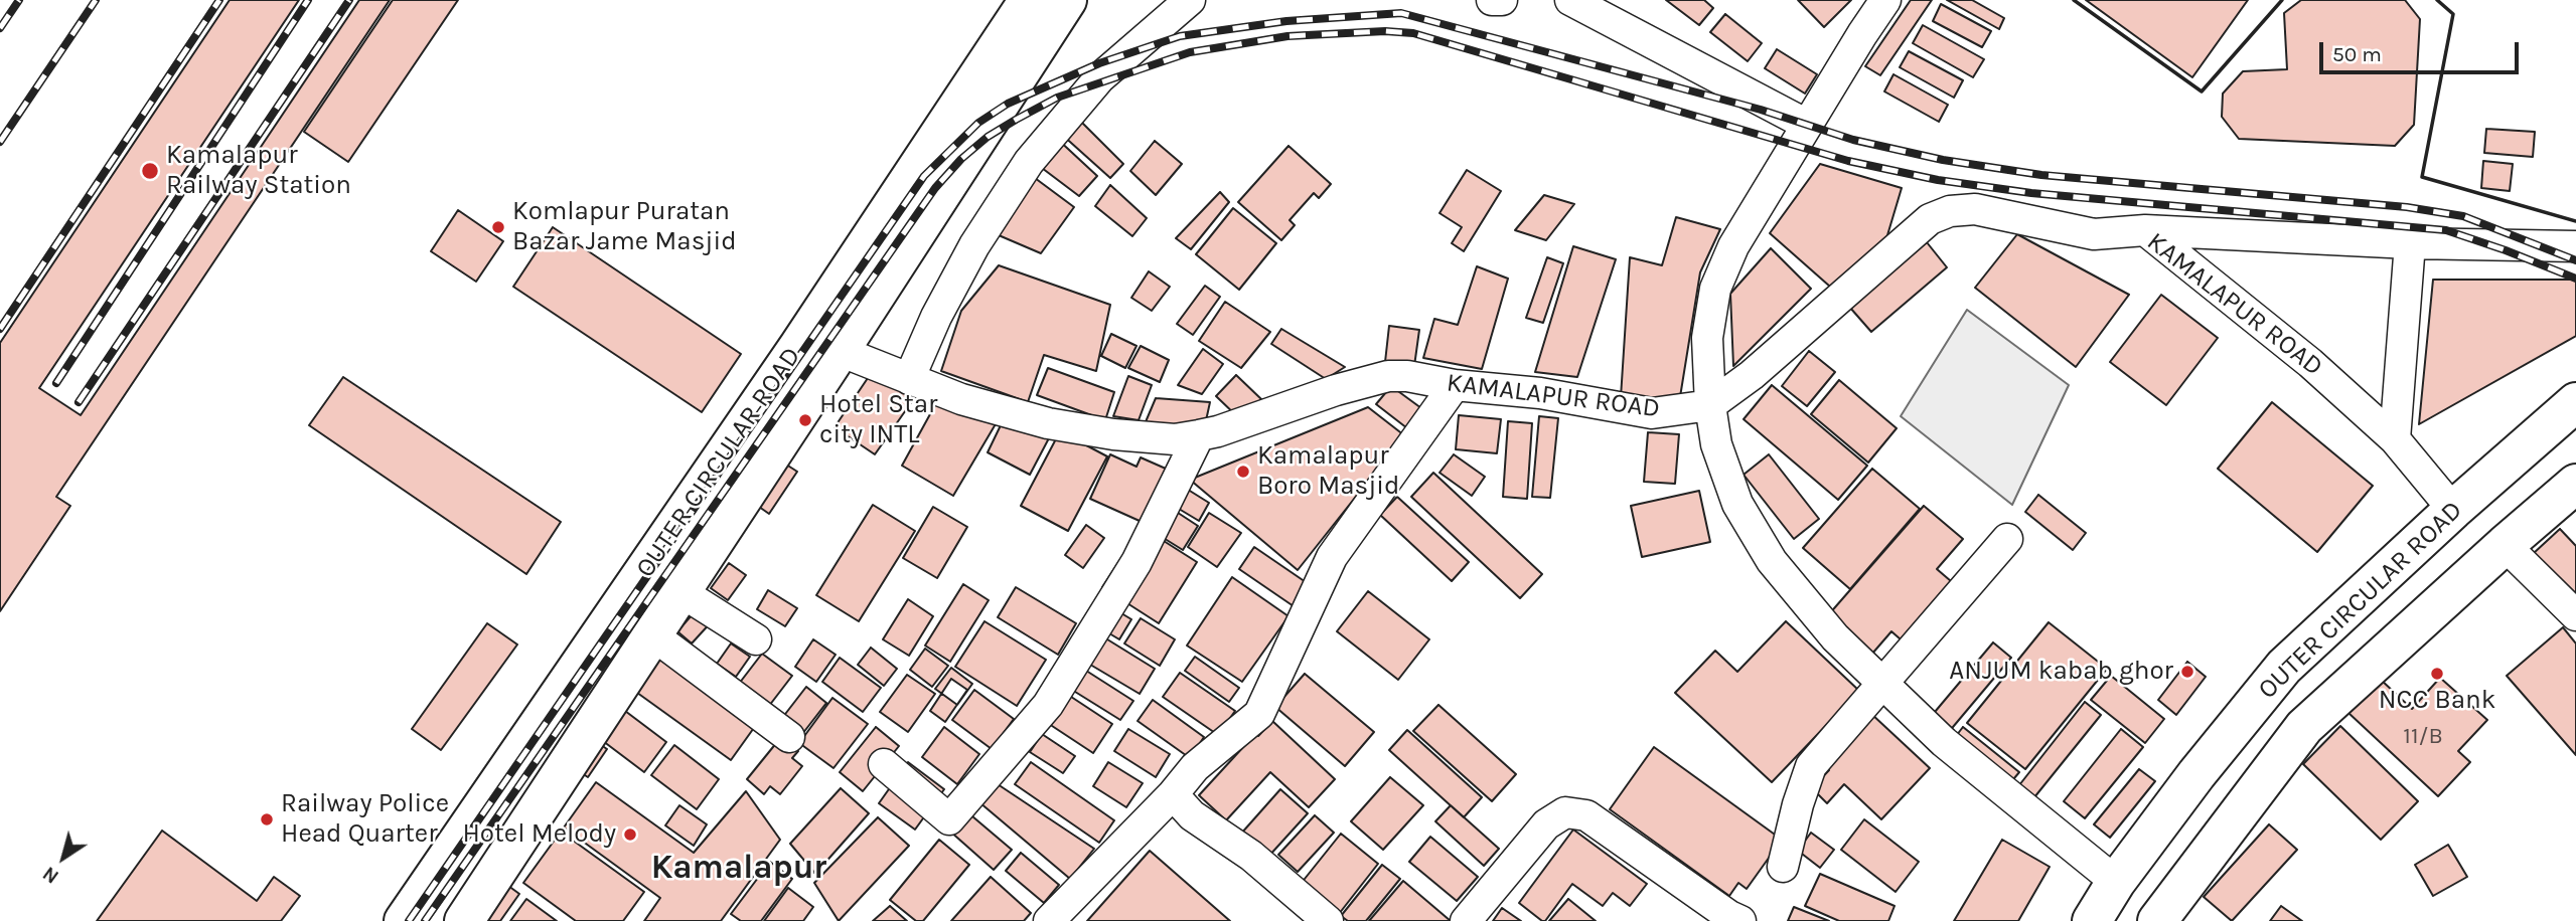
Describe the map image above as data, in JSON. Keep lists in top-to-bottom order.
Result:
{
  "streets": {
    "main road": ["OUTER CIRCULAR ROAD"],
    "street": ["KAMALAPUR ROAD"]
  },
  "crossings": [
    ["KAMALAPUR ROAD", "OUTER CIRCULAR ROAD"]
  ],
  "districts": ["Kamalapur"],
  "places": [
    "Kamalapur Railway Station",
    "Komlapur Puratan Bazar Jame Masjid",
    "Hotel Star city INTL",
    "Kamalapur Boro Masjid",
    "ANJUM kabab ghor",
    "NCC Bank",
    "Railway Police Head Quarter",
    "Hotel Melody"
  ],
  "house_numbers": ["11/B"],
  "scale_bar": "50 m",
  "north": "bottom left"
}
